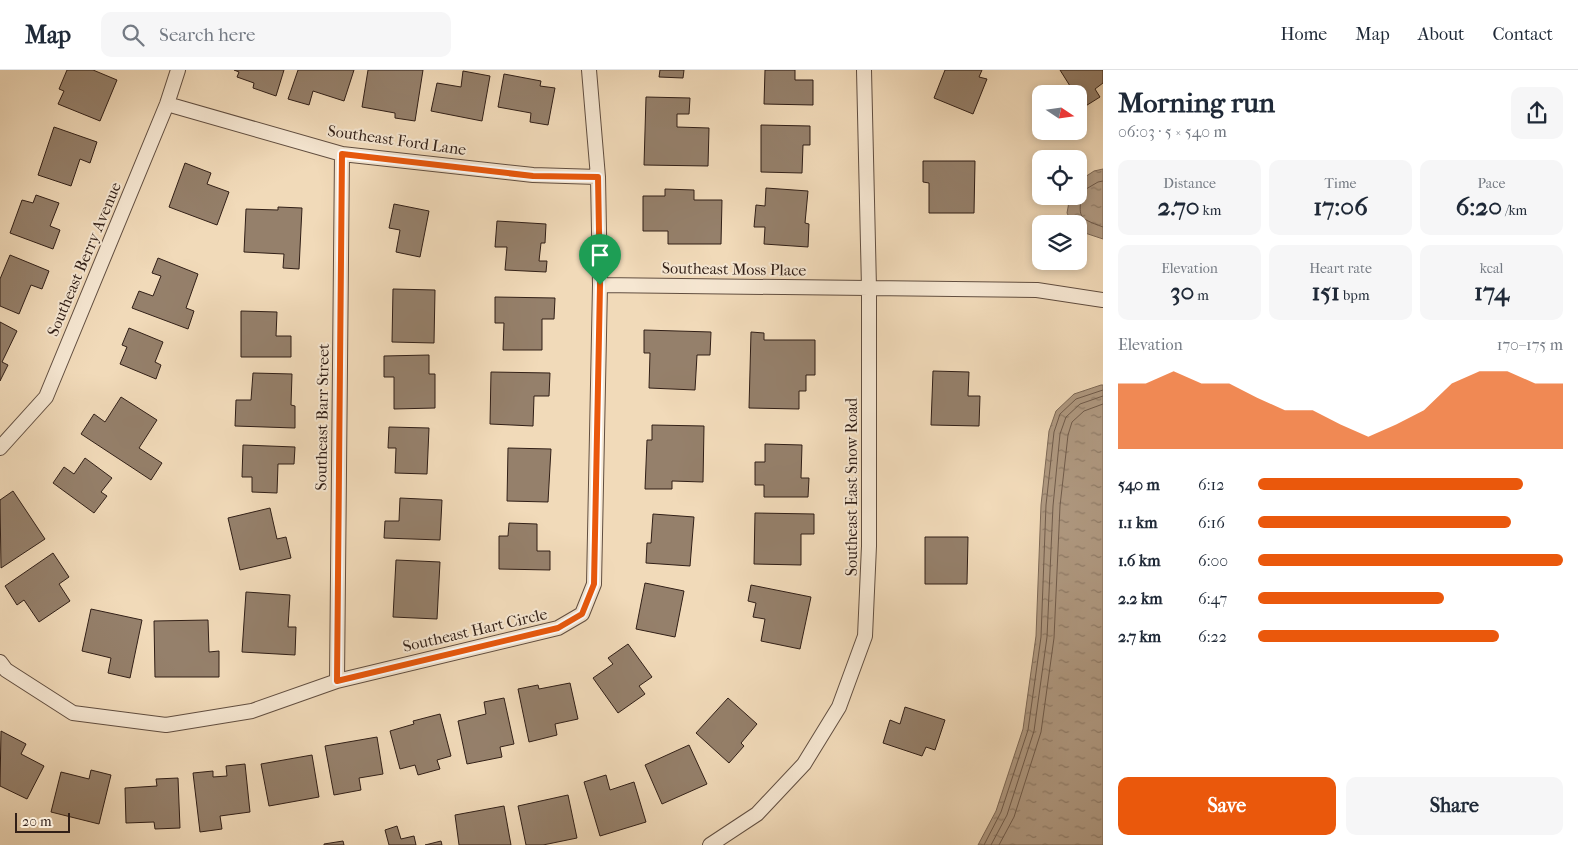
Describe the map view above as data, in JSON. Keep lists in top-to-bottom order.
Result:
{
  "streets": {
    "street": [
      "Southeast Ford Lane",
      "Southeast Berry Avenue",
      "Southeast Moss Place",
      "Southeast Barr Street",
      "Southeast East Snow Road",
      "Southeast Hart Circle"
    ]
  },
  "crossings": [
    ["Southeast Ford Lane", "Southeast Berry Avenue"],
    ["Southeast Ford Lane", "Southeast Barr Street"],
    ["Southeast Ford Lane", "Southeast Hart Circle"],
    ["Southeast Moss Place", "Southeast East Snow Road"],
    ["Southeast Moss Place", "Southeast Hart Circle"],
    ["Southeast Barr Street", "Southeast Hart Circle"]
  ],
  "scale_bar": "20 m",
  "north": "right",
  "page": {
    "header": "Map",
    "search": "Search here",
    "nav": [
      "Home",
      "Map",
      "About",
      "Contact"
    ],
    "heading": ["Morning run", "06:03 · 5 × 540 m"],
    "stats": [
      ["Distance", "2.70 km"],
      ["Time", "17:06"],
      ["Pace", "6:20 /km"],
      ["Elevation", "30 m"],
      ["Heart rate", "151 bpm"],
      ["kcal", "174"]
    ],
    "chart": ["Elevation", "170–175 m"],
    "list": [
      {
        "name": "540 m",
        "note": "6:12"
      },
      {
        "name": "1.1 km",
        "note": "6:16"
      },
      {
        "name": "1.6 km",
        "note": "6:00"
      },
      {
        "name": "2.2 km",
        "note": "6:47"
      },
      {
        "name": "2.7 km",
        "note": "6:22"
      }
    ],
    "buttons": ["Save", "Share"],
    "scale": "20 m"
  }
}
